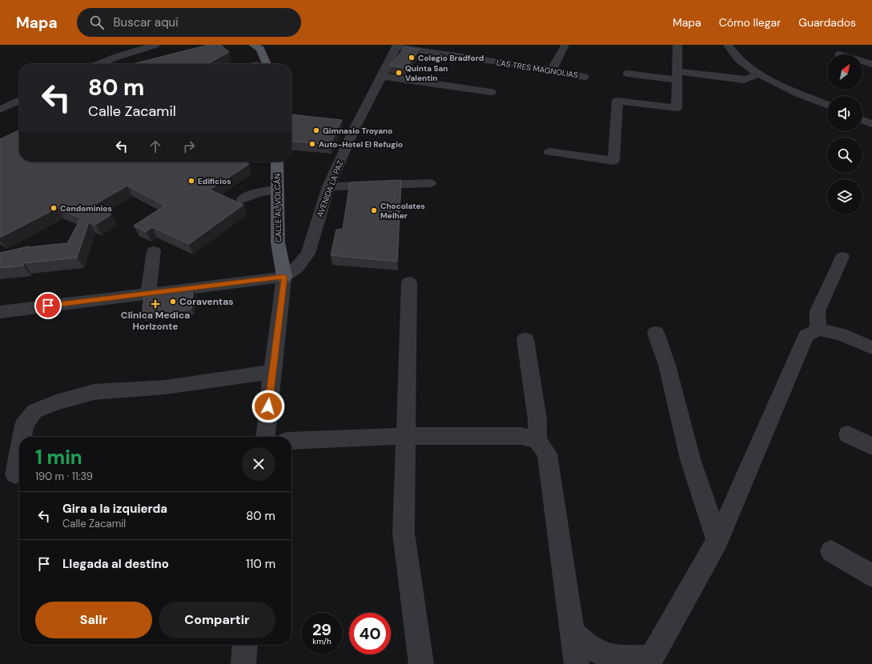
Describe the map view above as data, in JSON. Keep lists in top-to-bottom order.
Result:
{
  "streets": {
    "main road": ["CALLE AL VOLCÁN"],
    "street": ["LAS TRES MAGNOLIAS", "AVENIDA LA PAZ"]
  },
  "crossings": [
    ["LAS TRES MAGNOLIAS", "AVENIDA LA PAZ"],
    ["AVENIDA LA PAZ", "CALLE AL VOLCÁN"]
  ],
  "places": {
    "other": [
      "Colegio Bradford",
      "Quinta San Valentin",
      "Gimnasio Troyano",
      "Auto-Hotel El Refugio",
      "Edificios",
      "Condominios",
      "Chocolates Melher",
      "Coraventas"
    ],
    "health": ["Clínica Medica Horizonte"]
  },
  "north": "top right",
  "page": {
    "header": "Mapa",
    "search": "Buscar aquí",
    "nav": ["Mapa", "Cómo llegar", "Guardados"],
    "turn": ["80 m", "Calle Zacamil"],
    "heading": ["1 min", "190 m · 11:39"],
    "list": [
      {
        "name": "Gira a la izquierda",
        "note": "Calle Zacamil",
        "value": "80 m"
      },
      {
        "name": "Llegada al destino",
        "value": "110 m"
      }
    ],
    "buttons": ["Salir", "Compartir"],
    "speed": "29 km/h",
    "limit": "40"
  }
}
